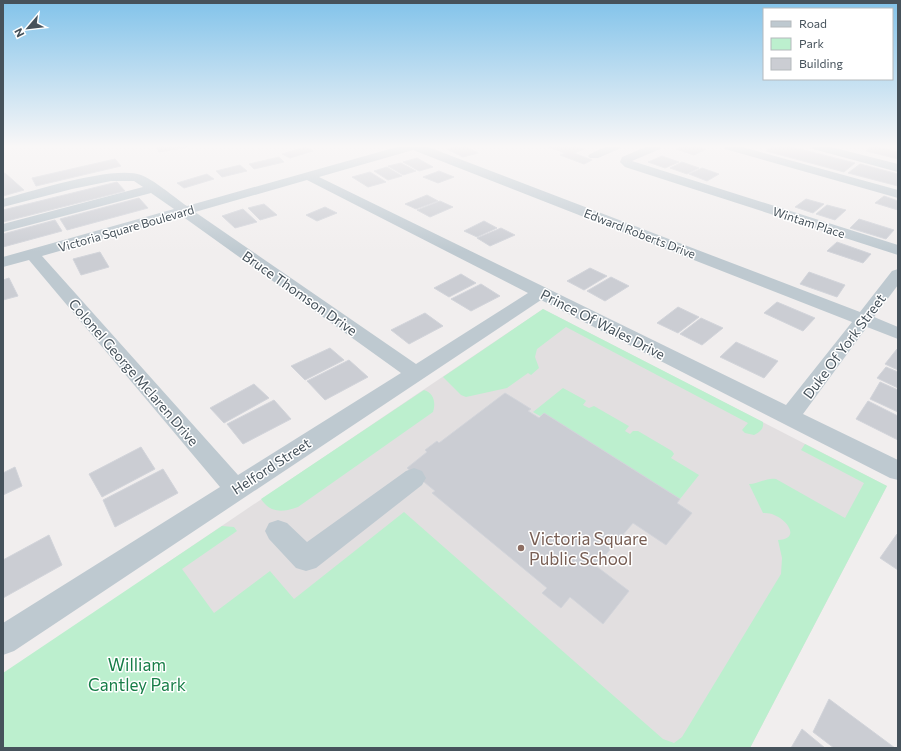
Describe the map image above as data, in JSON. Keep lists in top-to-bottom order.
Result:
{
  "streets": {
    "street": [
      "Wintam Place",
      "Victoria Square Boulevard",
      "Edward Roberts Drive",
      "Bruce Thomson Drive",
      "Prince Of Wales Drive",
      "Duke Of York Street",
      "Colonel George Mclaren Drive",
      "Helford Street"
    ]
  },
  "crossings": [
    ["Victoria Square Boulevard", "Bruce Thomson Drive"],
    ["Victoria Square Boulevard", "Colonel George Mclaren Drive"],
    ["Edward Roberts Drive", "Duke Of York Street"],
    ["Bruce Thomson Drive", "Helford Street"],
    ["Prince Of Wales Drive", "Duke Of York Street"],
    ["Prince Of Wales Drive", "Helford Street"],
    ["Colonel George Mclaren Drive", "Helford Street"]
  ],
  "parks": ["William Cantley Park"],
  "places": ["Victoria Square Public School"],
  "legend": ["Road", "Park", "Building"],
  "north": "bottom left"
}
